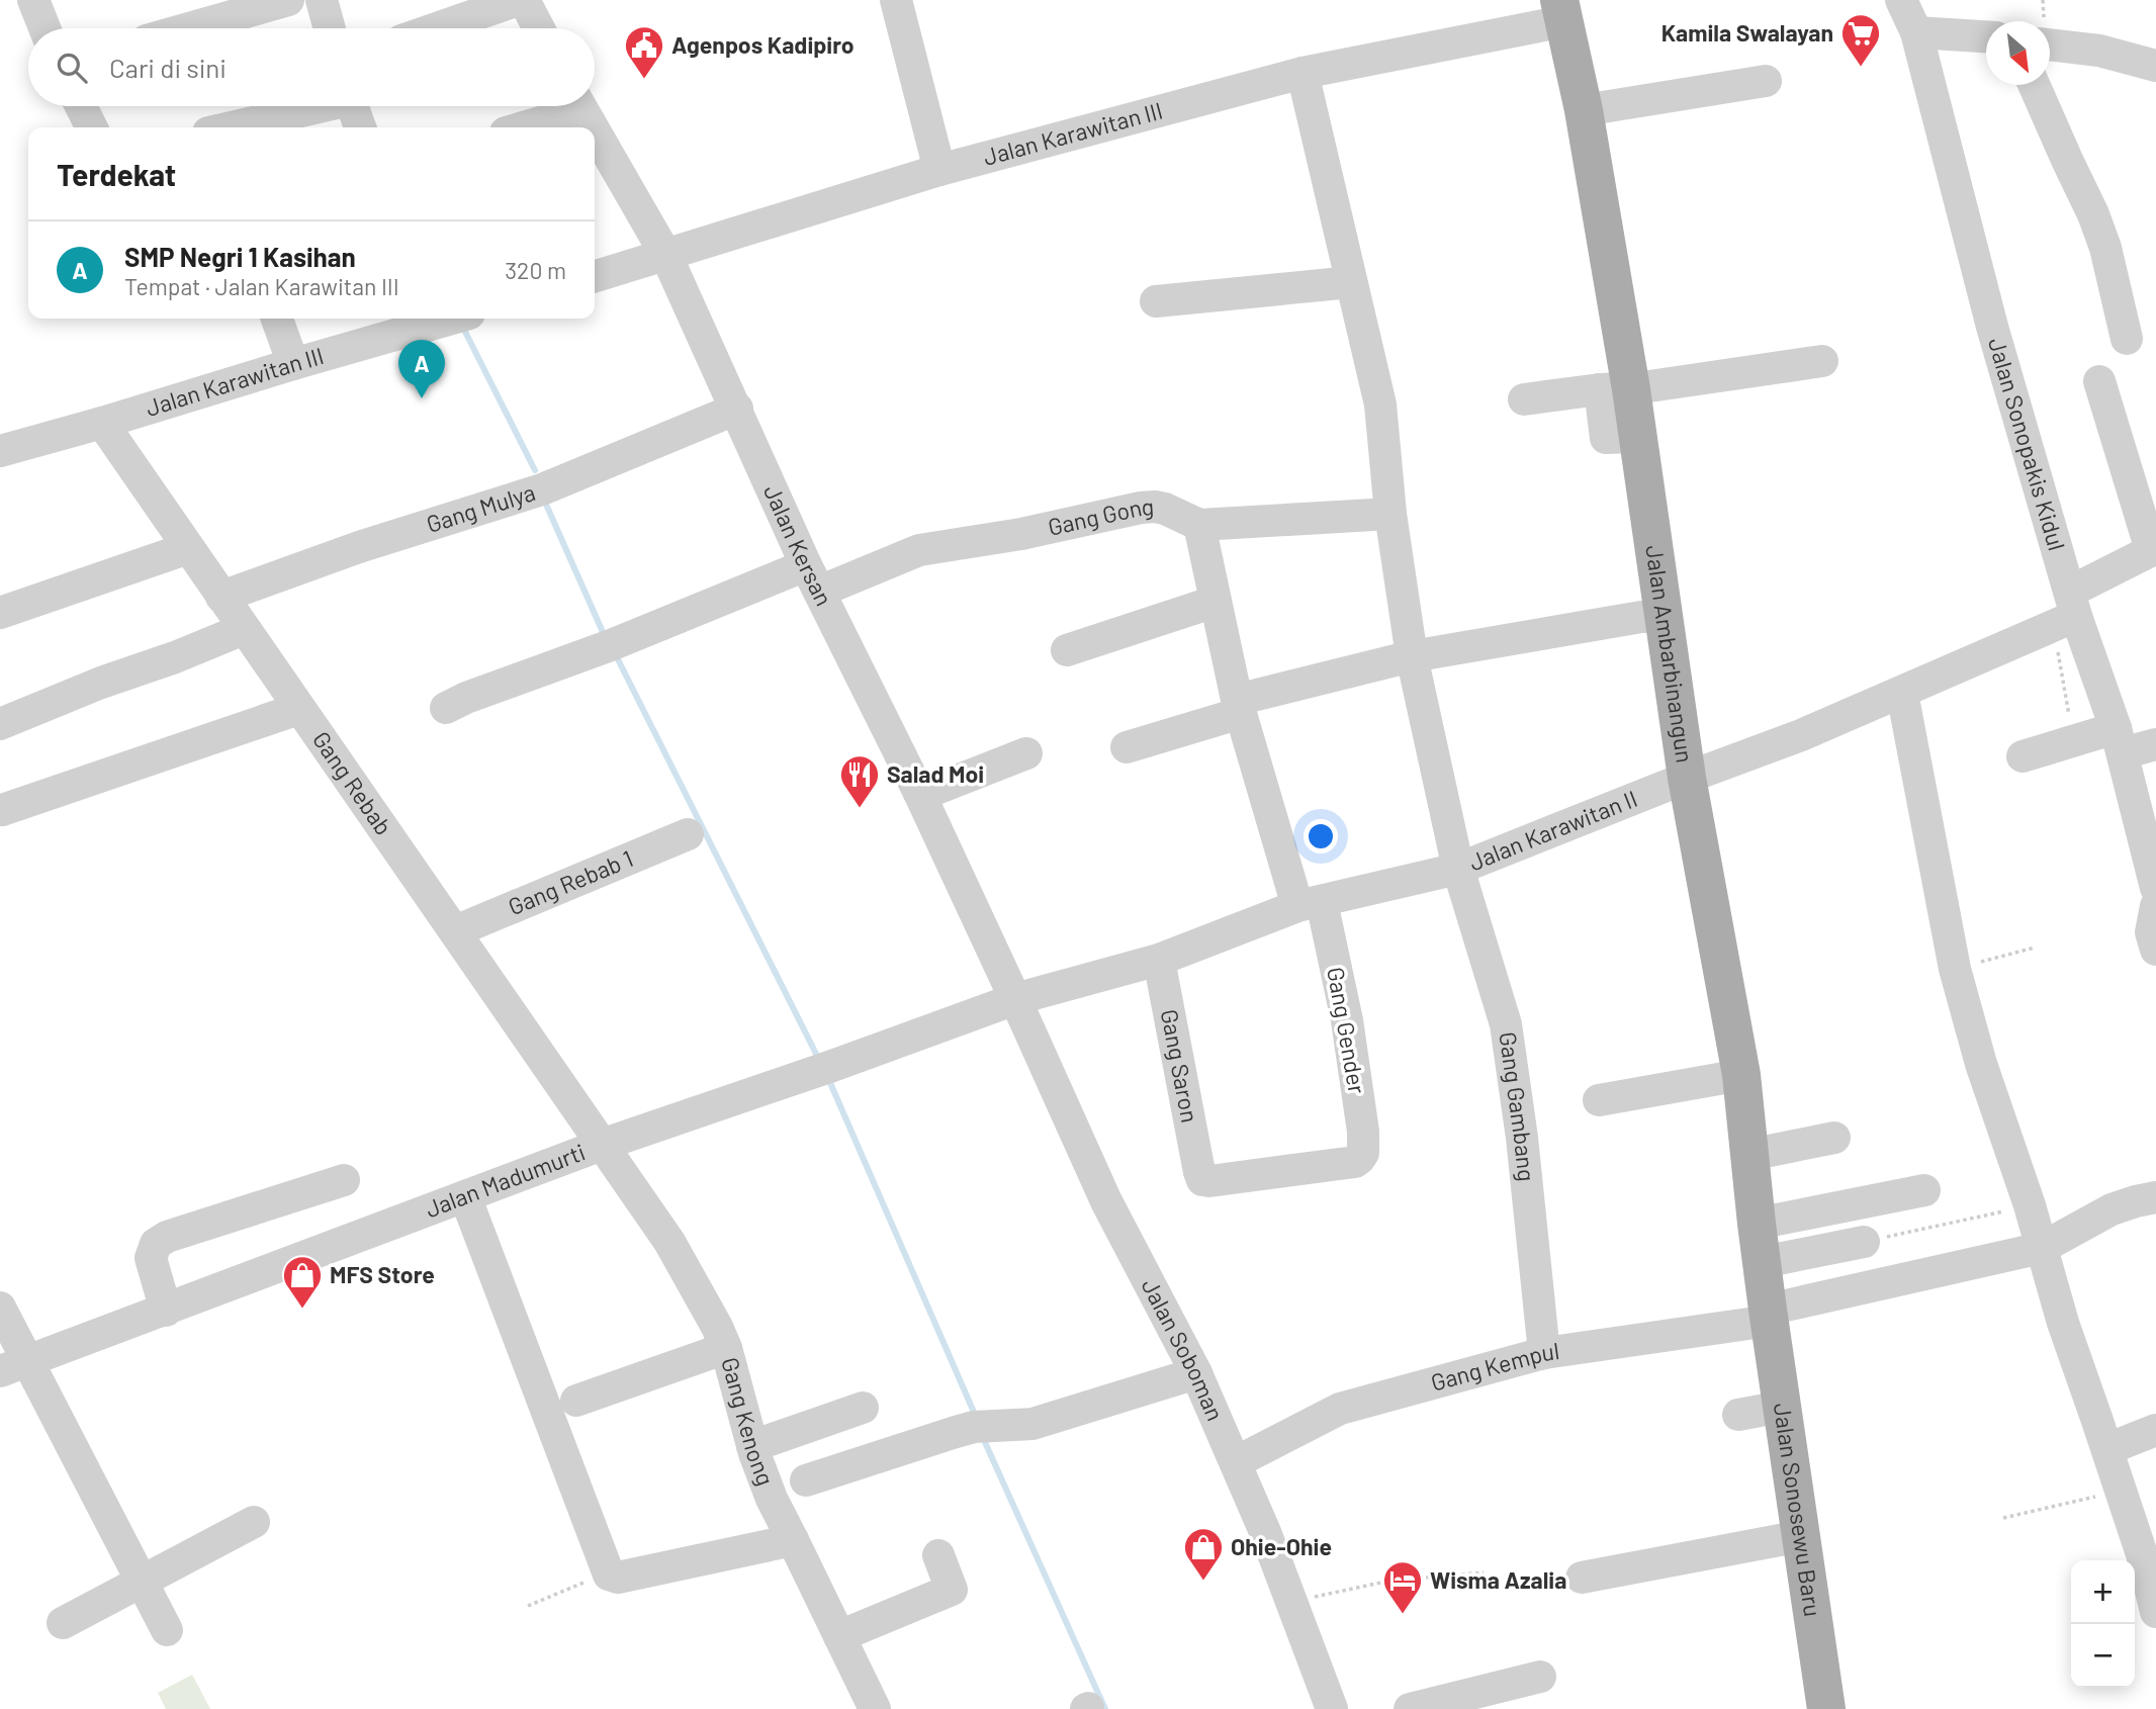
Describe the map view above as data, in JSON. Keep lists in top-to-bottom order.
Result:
{
  "streets": {
    "main road": ["Jalan Ambarbinangun", "Jalan Sonosewu Baru"],
    "street": [
      "Jalan Karawitan III",
      "Jalan Sonopakis Kidul",
      "Gang Mulya",
      "Gang Gong",
      "Jalan Kersan",
      "Gang Rebab",
      "Jalan Karawitan II",
      "Gang Rebab 1",
      "Gang Gender",
      "Gang Saron",
      "Gang Gambang",
      "Jalan Madumurti",
      "Jalan Soboman",
      "Gang Kempul",
      "Gang Kenong"
    ]
  },
  "crossings": [
    ["Jalan Karawitan III", "Jalan Kersan"],
    ["Jalan Karawitan III", "Jalan Ambarbinangun"],
    ["Jalan Karawitan III", "Gang Rebab"],
    ["Jalan Karawitan III", "Gang Gambang"],
    ["Jalan Sonopakis Kidul", "Jalan Karawitan II"],
    ["Gang Mulya", "Jalan Kersan"],
    ["Gang Mulya", "Gang Rebab"],
    ["Gang Gong", "Jalan Kersan"],
    ["Gang Gong", "Gang Gender"],
    ["Gang Gong", "Gang Gambang"],
    ["Jalan Kersan", "Jalan Karawitan II"],
    ["Jalan Kersan", "Jalan Madumurti"],
    ["Jalan Kersan", "Jalan Soboman"],
    ["Jalan Ambarbinangun", "Jalan Karawitan II"],
    ["Jalan Ambarbinangun", "Gang Kempul"],
    ["Jalan Ambarbinangun", "Jalan Sonosewu Baru"],
    ["Gang Rebab", "Gang Rebab 1"],
    ["Gang Rebab", "Jalan Madumurti"],
    ["Gang Rebab", "Gang Kenong"],
    ["Jalan Karawitan II", "Gang Gender"],
    ["Jalan Karawitan II", "Gang Saron"],
    ["Jalan Karawitan II", "Gang Gambang"],
    ["Jalan Karawitan II", "Jalan Madumurti"],
    ["Jalan Karawitan II", "Jalan Soboman"],
    ["Gang Gender", "Gang Saron"],
    ["Gang Gambang", "Gang Kempul"],
    ["Jalan Madumurti", "Jalan Soboman"],
    ["Jalan Madumurti", "Gang Kenong"],
    ["Jalan Soboman", "Gang Kempul"],
    ["Gang Kempul", "Jalan Sonosewu Baru"]
  ],
  "places": {
    "supermarket": ["Kamila Swalayan"],
    "public building": ["Agenpos Kadipiro"],
    "restaurant": ["Salad Moi"],
    "shop": ["MFS Store", "Ohie-Ohie"],
    "hotel": ["Wisma Azalia"]
  },
  "north": "bottom right",
  "page": {
    "search": "Cari di sini",
    "heading": "Terdekat",
    "list": [
      {
        "mark": "A",
        "name": "SMP Negri 1 Kasihan",
        "note": "Tempat · Jalan Karawitan III",
        "value": "320 m"
      }
    ],
    "pins": "A",
    "map_buttons": ["+", "−"]
  }
}
